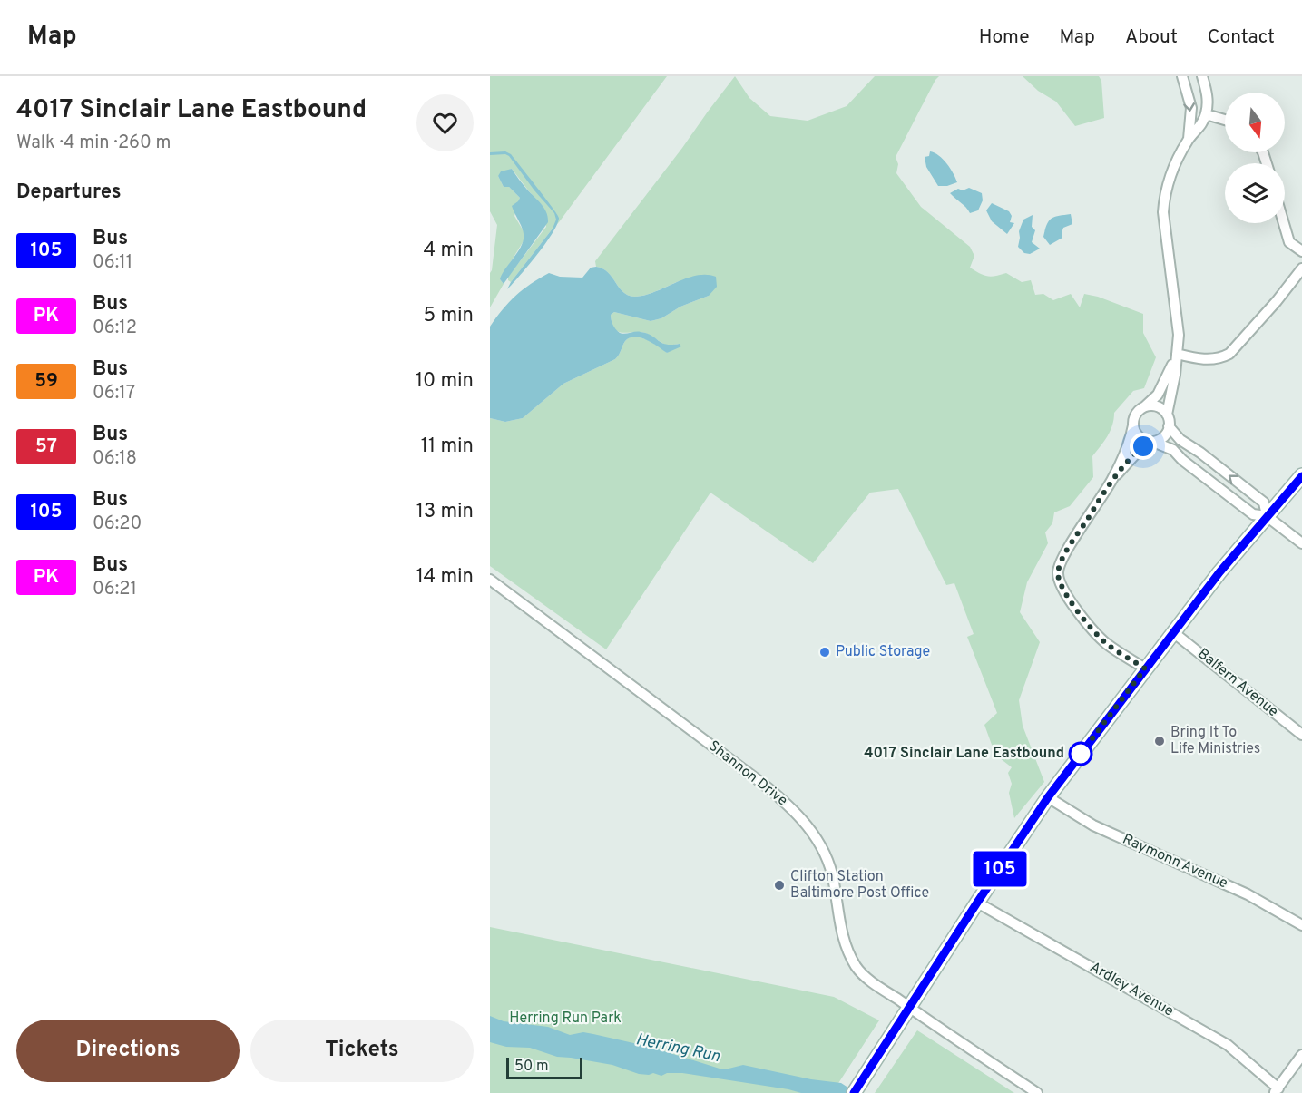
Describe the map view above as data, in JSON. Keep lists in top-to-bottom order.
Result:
{
  "streets": {
    "street": [
      "Balfern Avenue",
      "Shannon Drive",
      "Raymonn Avenue",
      "Ardley Avenue"
    ]
  },
  "water": ["Herring Run"],
  "parks": ["Herring Run Park"],
  "places": [
    "Public Storage",
    "Bring It To Life Ministries",
    "4017 Sinclair Lane Eastbound",
    "Clifton Station Baltimore Post Office"
  ],
  "lines": ["bus line 105"],
  "scale_bar": "50 m",
  "north": "bottom",
  "page": {
    "header": "Map",
    "nav": [
      "Home",
      "Map",
      "About",
      "Contact"
    ],
    "heading": [
      ["4017 Sinclair Lane Eastbound", "Walk · 4 min · 260 m"],
      "Departures"
    ],
    "on_map": "105",
    "list": [
      {
        "mark": "105",
        "name": "Bus",
        "note": "06:11",
        "value": "4 min"
      },
      {
        "mark": "PK",
        "name": "Bus",
        "note": "06:12",
        "value": "5 min"
      },
      {
        "mark": "59",
        "name": "Bus",
        "note": "06:17",
        "value": "10 min"
      },
      {
        "mark": "57",
        "name": "Bus",
        "note": "06:18",
        "value": "11 min"
      },
      {
        "mark": "105",
        "name": "Bus",
        "note": "06:20",
        "value": "13 min"
      },
      {
        "mark": "PK",
        "name": "Bus",
        "note": "06:21",
        "value": "14 min"
      }
    ],
    "buttons": ["Directions", "Tickets"],
    "scale": "50 m"
  }
}
